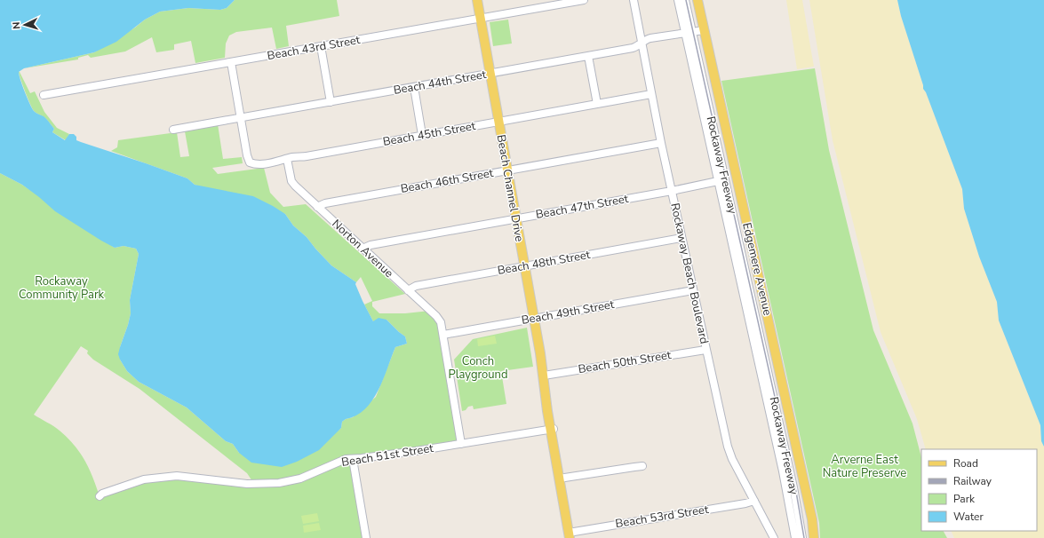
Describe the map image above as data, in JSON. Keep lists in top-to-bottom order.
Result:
{
  "streets": {
    "main road": ["Beach Channel Drive", "Edgemere Avenue"],
    "street": [
      "Beach 43rd Street",
      "Beach 44th Street",
      "Beach 45th Street",
      "Rockaway Freeway",
      "Beach 46th Street",
      "Beach 47th Street",
      "Norton Avenue",
      "Beach 48th Street",
      "Rockaway Beach Boulevard",
      "Beach 49th Street",
      "Beach 50th Street",
      "Beach 51st Street",
      "Beach 53rd Street"
    ]
  },
  "crossings": [
    ["Beach 43rd Street", "Beach Channel Drive"],
    ["Beach 44th Street", "Beach 45th Street"],
    ["Beach 44th Street", "Rockaway Freeway"],
    ["Beach 44th Street", "Beach Channel Drive"],
    ["Beach 44th Street", "Edgemere Avenue"],
    ["Beach 44th Street", "Rockaway Beach Boulevard"],
    ["Beach 45th Street", "Beach Channel Drive"],
    ["Beach 45th Street", "Norton Avenue"],
    ["Beach 45th Street", "Rockaway Beach Boulevard"],
    ["Rockaway Freeway", "Beach 47th Street"],
    ["Beach 46th Street", "Beach Channel Drive"],
    ["Beach 46th Street", "Norton Avenue"],
    ["Beach 46th Street", "Rockaway Beach Boulevard"],
    ["Beach Channel Drive", "Beach 47th Street"],
    ["Beach Channel Drive", "Beach 48th Street"],
    ["Beach Channel Drive", "Beach 49th Street"],
    ["Beach Channel Drive", "Beach 50th Street"],
    ["Beach Channel Drive", "Beach 51st Street"],
    ["Beach Channel Drive", "Beach 53rd Street"],
    ["Beach 47th Street", "Norton Avenue"],
    ["Beach 47th Street", "Edgemere Avenue"],
    ["Beach 47th Street", "Rockaway Beach Boulevard"],
    ["Norton Avenue", "Beach 48th Street"],
    ["Norton Avenue", "Beach 49th Street"],
    ["Norton Avenue", "Beach 51st Street"],
    ["Beach 48th Street", "Rockaway Beach Boulevard"],
    ["Rockaway Beach Boulevard", "Beach 49th Street"],
    ["Rockaway Beach Boulevard", "Beach 50th Street"],
    ["Rockaway Beach Boulevard", "Beach 53rd Street"]
  ],
  "parks": ["Rockaway Community Park", "Conch Playground", "Arverne East Nature Preserve"],
  "legend": [
    "Road",
    "Railway",
    "Park",
    "Water"
  ],
  "north": "left"
}
